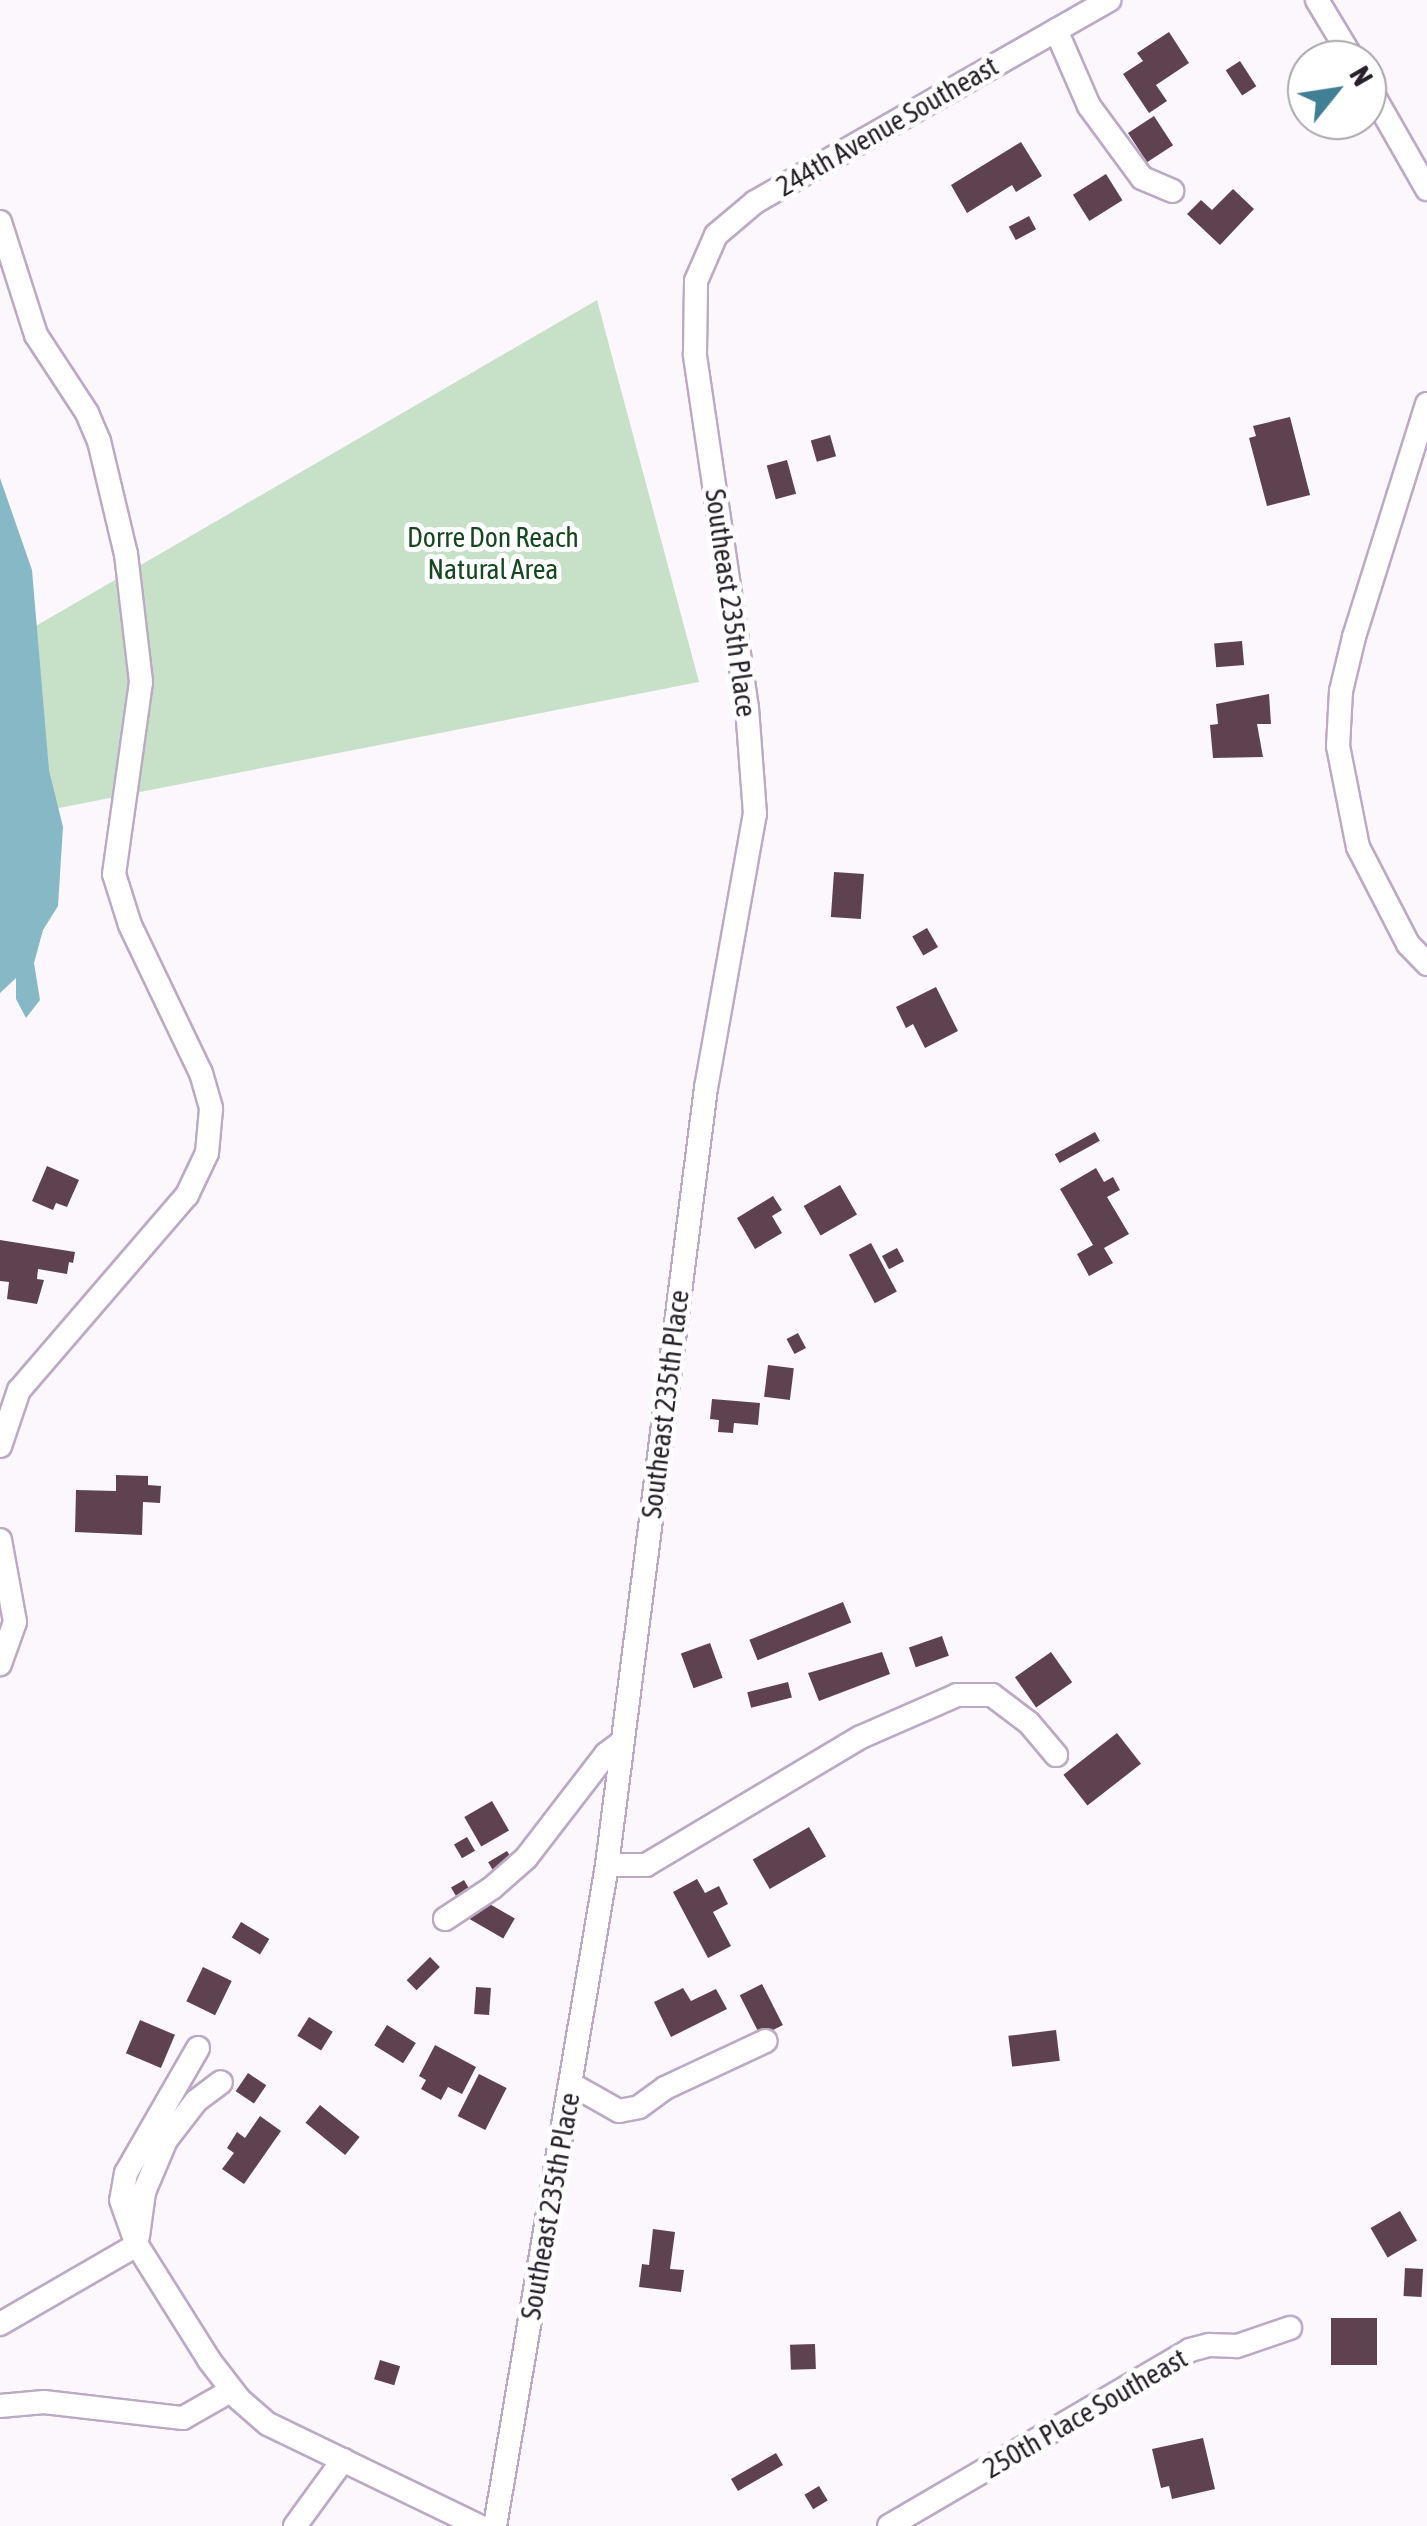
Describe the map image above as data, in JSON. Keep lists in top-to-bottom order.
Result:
{
  "streets": {
    "street": ["244th Avenue Southeast", "Southeast 235th Place", "250th Place Southeast"]
  },
  "crossings": [
    ["244th Avenue Southeast", "Southeast 235th Place"]
  ],
  "parks": ["Dorre Don Reach Natural Area"],
  "north": "top right"
}
